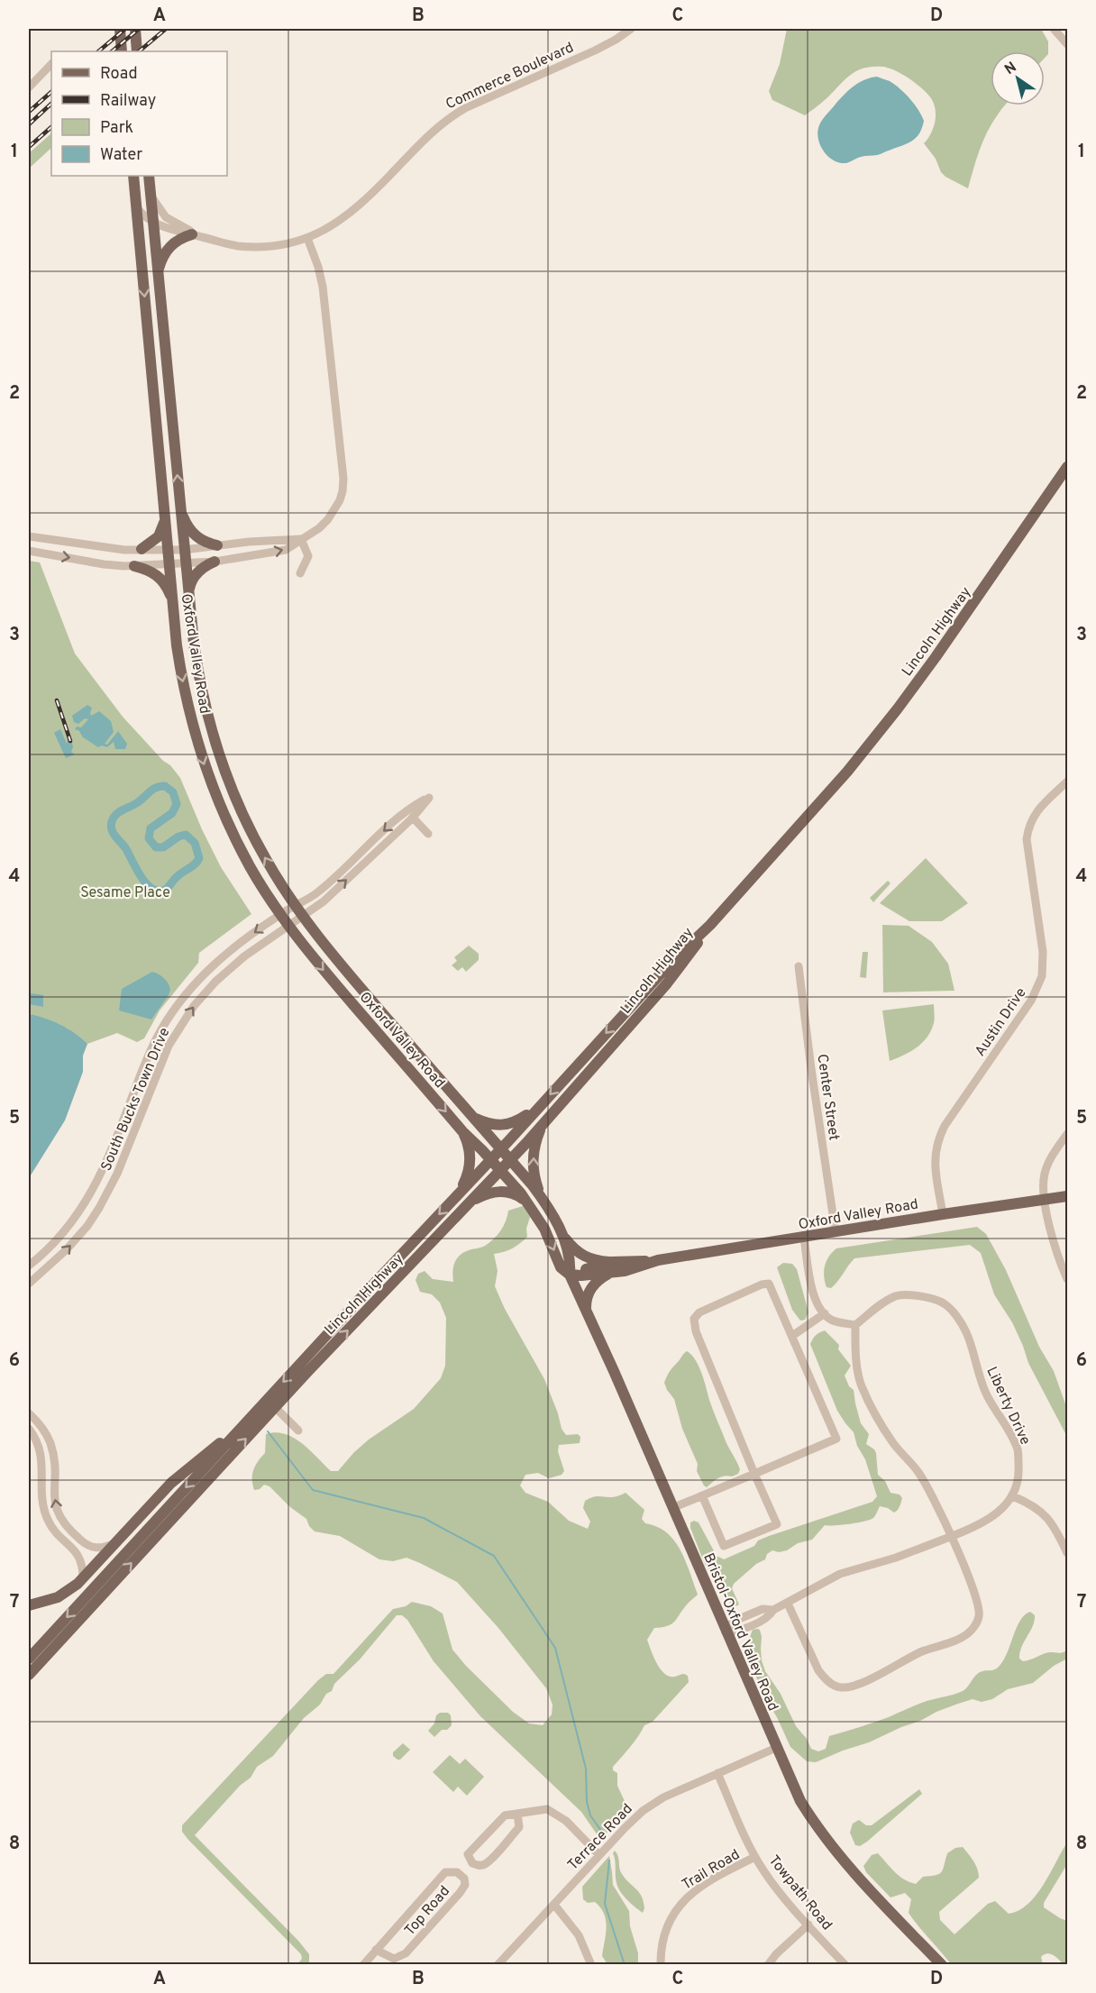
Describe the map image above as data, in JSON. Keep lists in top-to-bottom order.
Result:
{
  "streets": {
    "main road": ["Lincoln Highway", "Oxford Valley Road", "Bristol-Oxford Valley Road"],
    "street": [
      "Commerce Boulevard",
      "Austin Drive",
      "Center Street",
      "South Bucks Town Drive",
      "Liberty Drive",
      "Terrace Road",
      "Trail Road",
      "Towpath Road",
      "Top Road"
    ]
  },
  "crossings": [
    ["Commerce Boulevard", "Oxford Valley Road"],
    ["Lincoln Highway", "Oxford Valley Road"],
    ["Oxford Valley Road", "Austin Drive"],
    ["Oxford Valley Road", "Center Street"],
    ["Oxford Valley Road", "South Bucks Town Drive"],
    ["Oxford Valley Road", "Bristol-Oxford Valley Road"],
    ["Bristol-Oxford Valley Road", "Terrace Road"],
    ["Terrace Road", "Towpath Road"],
    ["Trail Road", "Towpath Road"]
  ],
  "parks": ["Sesame Place"],
  "legend": [
    "Road",
    "Railway",
    "Park",
    "Water"
  ],
  "north": "top left",
  "grid": {
    "columns": [
      "A",
      "B",
      "C",
      "D"
    ],
    "rows": [
      "1",
      "2",
      "3",
      "4",
      "5",
      "6",
      "7",
      "8"
    ]
  }
}
